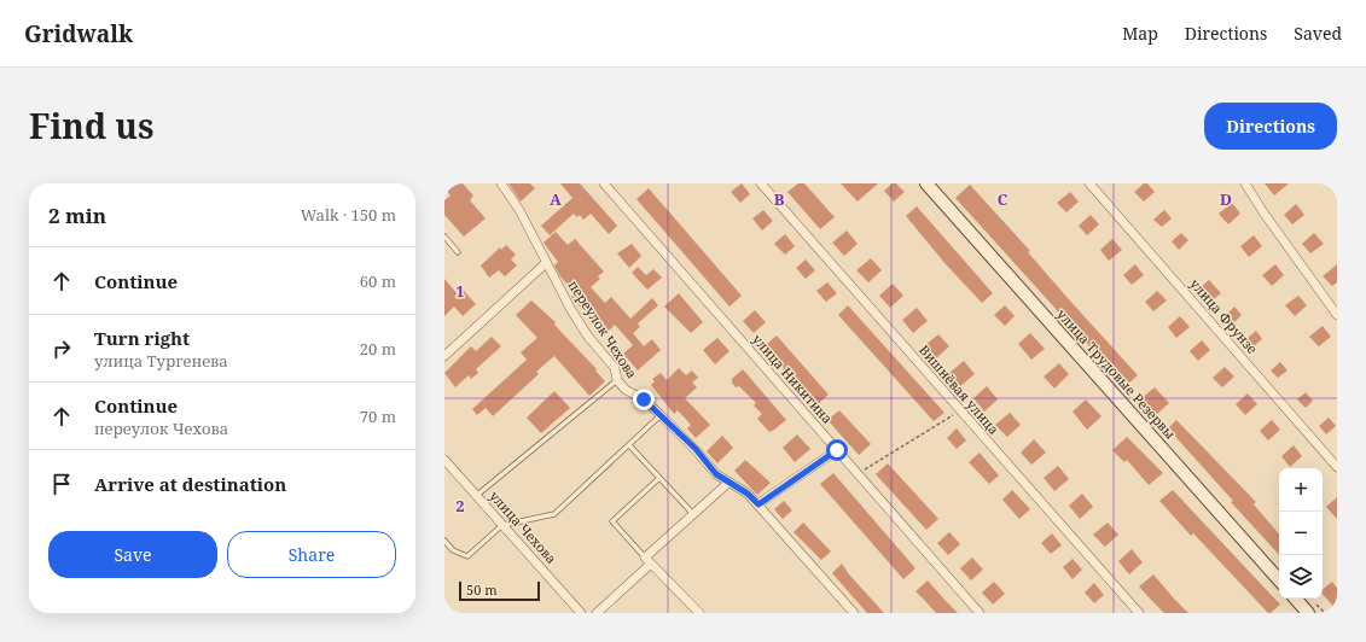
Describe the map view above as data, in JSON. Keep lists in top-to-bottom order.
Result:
{
  "streets": {
    "main road": ["улица Трудовые Резервы"],
    "street": [
      "улица Фрунзе",
      "переулок Чехова",
      "улица Никитина",
      "Вишнёвая улица",
      "улица Чехова"
    ]
  },
  "scale_bar": "50 m",
  "page": {
    "header": "Gridwalk",
    "nav": ["Map", "Directions", "Saved"],
    "title": "Find us",
    "buttons": [
      "Directions",
      ["Save", "Share"]
    ],
    "heading": ["2 min", "Walk · 150 m"],
    "list": [
      ["Continue", "60 m"],
      ["Turn right", "улица Тургенева", "20 m"],
      ["Continue", "переулок Чехова", "70 m"],
      "Arrive at destination"
    ],
    "map_buttons": ["+", "−"],
    "scale": "50 m"
  },
  "grid": {
    "columns": [
      "A",
      "B",
      "C",
      "D"
    ],
    "rows": ["1", "2"]
  }
}
